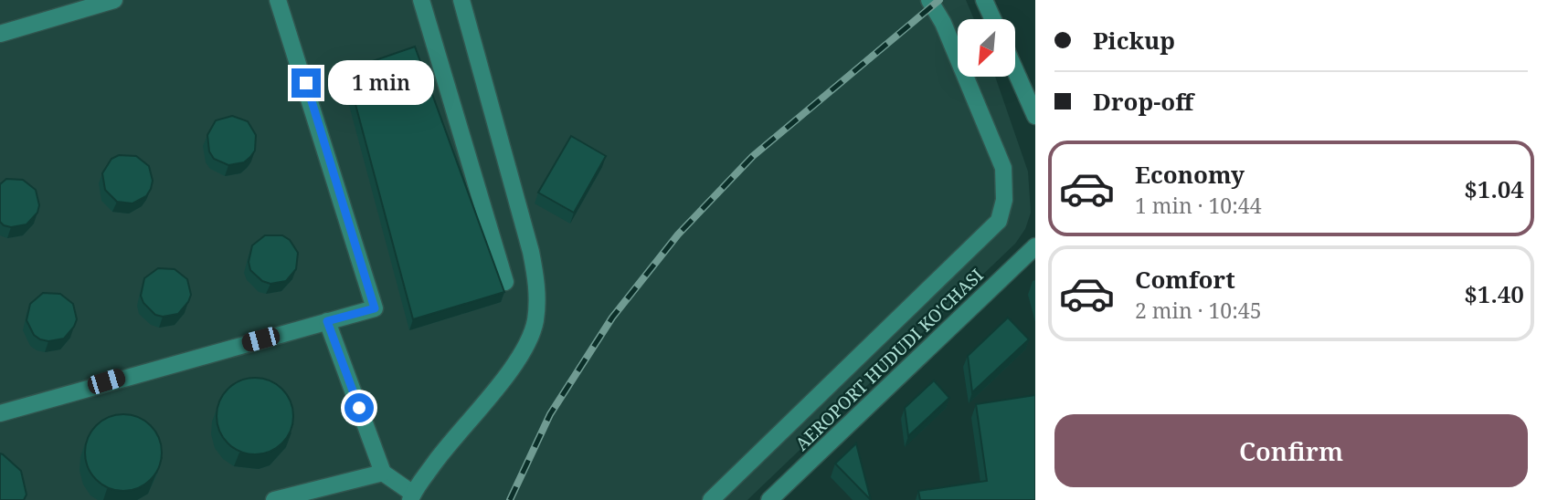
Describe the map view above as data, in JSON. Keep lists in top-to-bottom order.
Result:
{
  "streets": {
    "street": ["AEROPORT HUDUDI KO'CHASI"]
  },
  "north": "bottom left",
  "page": {
    "banner": ["Pickup", "Drop-off"],
    "bubble": "1 min",
    "list": [
      {
        "name": "Economy",
        "note": "1 min · 10:44",
        "value": "$1.04"
      },
      {
        "name": "Comfort",
        "note": "2 min · 10:45",
        "value": "$1.40"
      }
    ],
    "buttons": "Confirm"
  }
}
